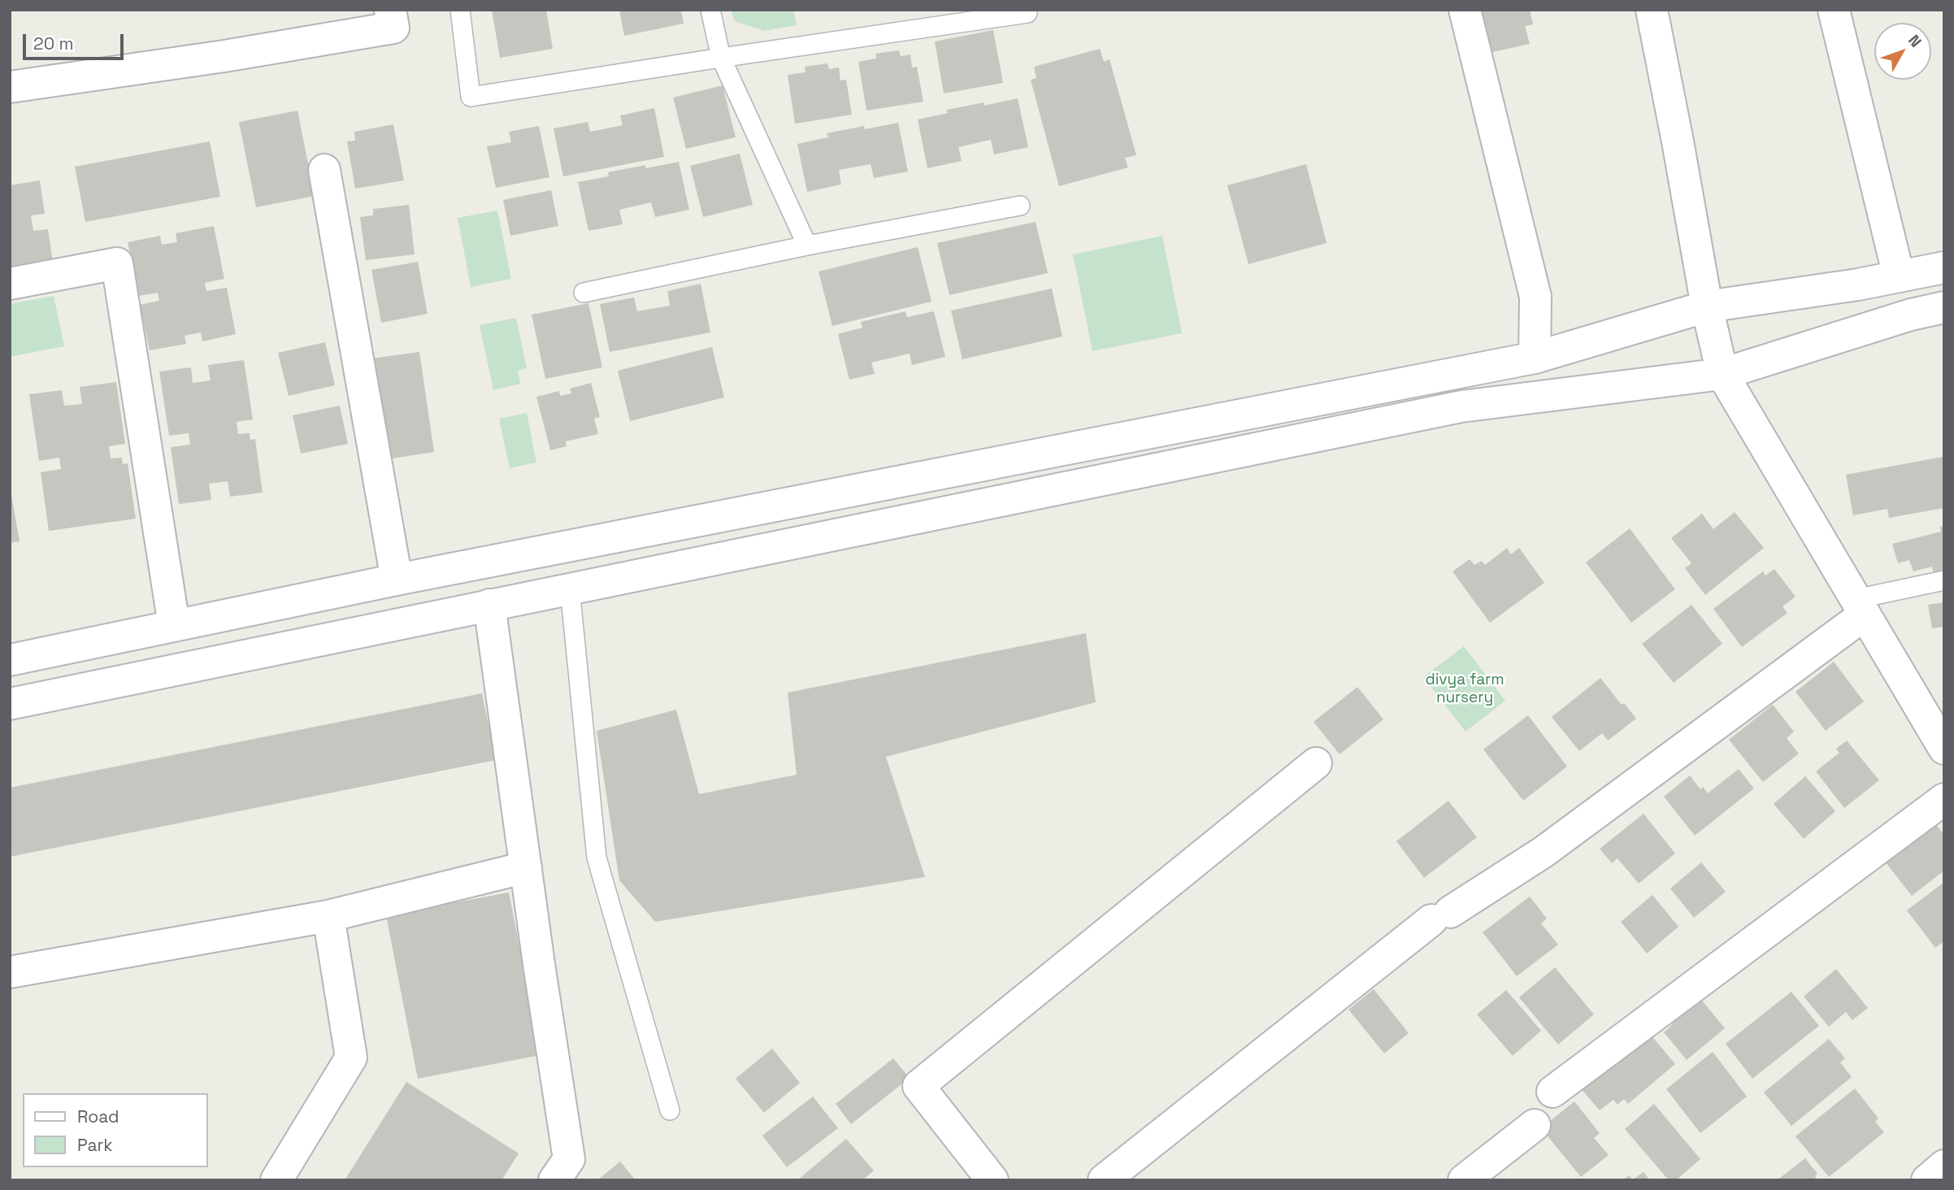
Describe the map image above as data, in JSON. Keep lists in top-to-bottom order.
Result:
{
  "parks": ["divya farm nursery"],
  "legend": ["Road", "Park"],
  "scale_bar": "20 m",
  "north": "top right"
}
